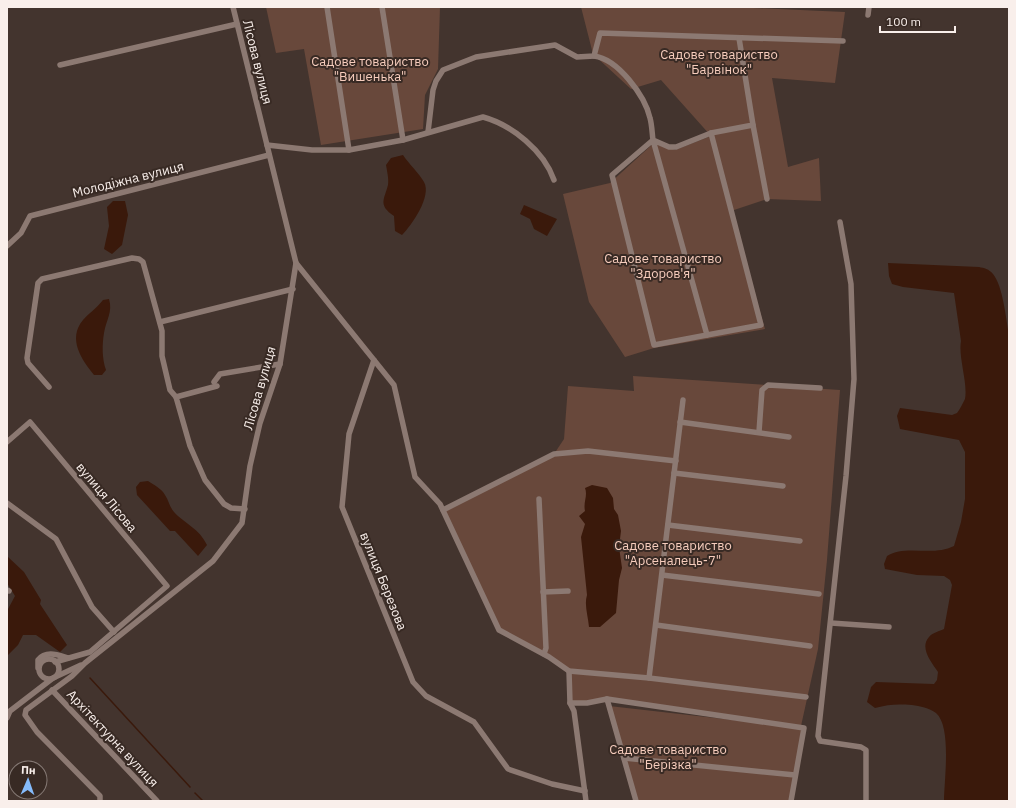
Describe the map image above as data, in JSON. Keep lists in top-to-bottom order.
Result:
{
  "streets": {
    "street": [
      "Лісова вулиця",
      "Молодіжна вулиця",
      "вулиця Лісова",
      "вулиця Березова",
      "Архітектурна вулиця"
    ]
  },
  "crossings": [
    ["Лісова вулиця", "Молодіжна вулиця"]
  ],
  "parks": [
    "Садове товариство \"Барвінок\"",
    "Садове товариство \"Вишенька\"",
    "Садове товариство \"Здоров'я\"",
    "Садове товариство \"Арсеналець-7\"",
    "Садове товариство \"Берізка\""
  ],
  "scale_bar": "100 m",
  "north": "top"
}
